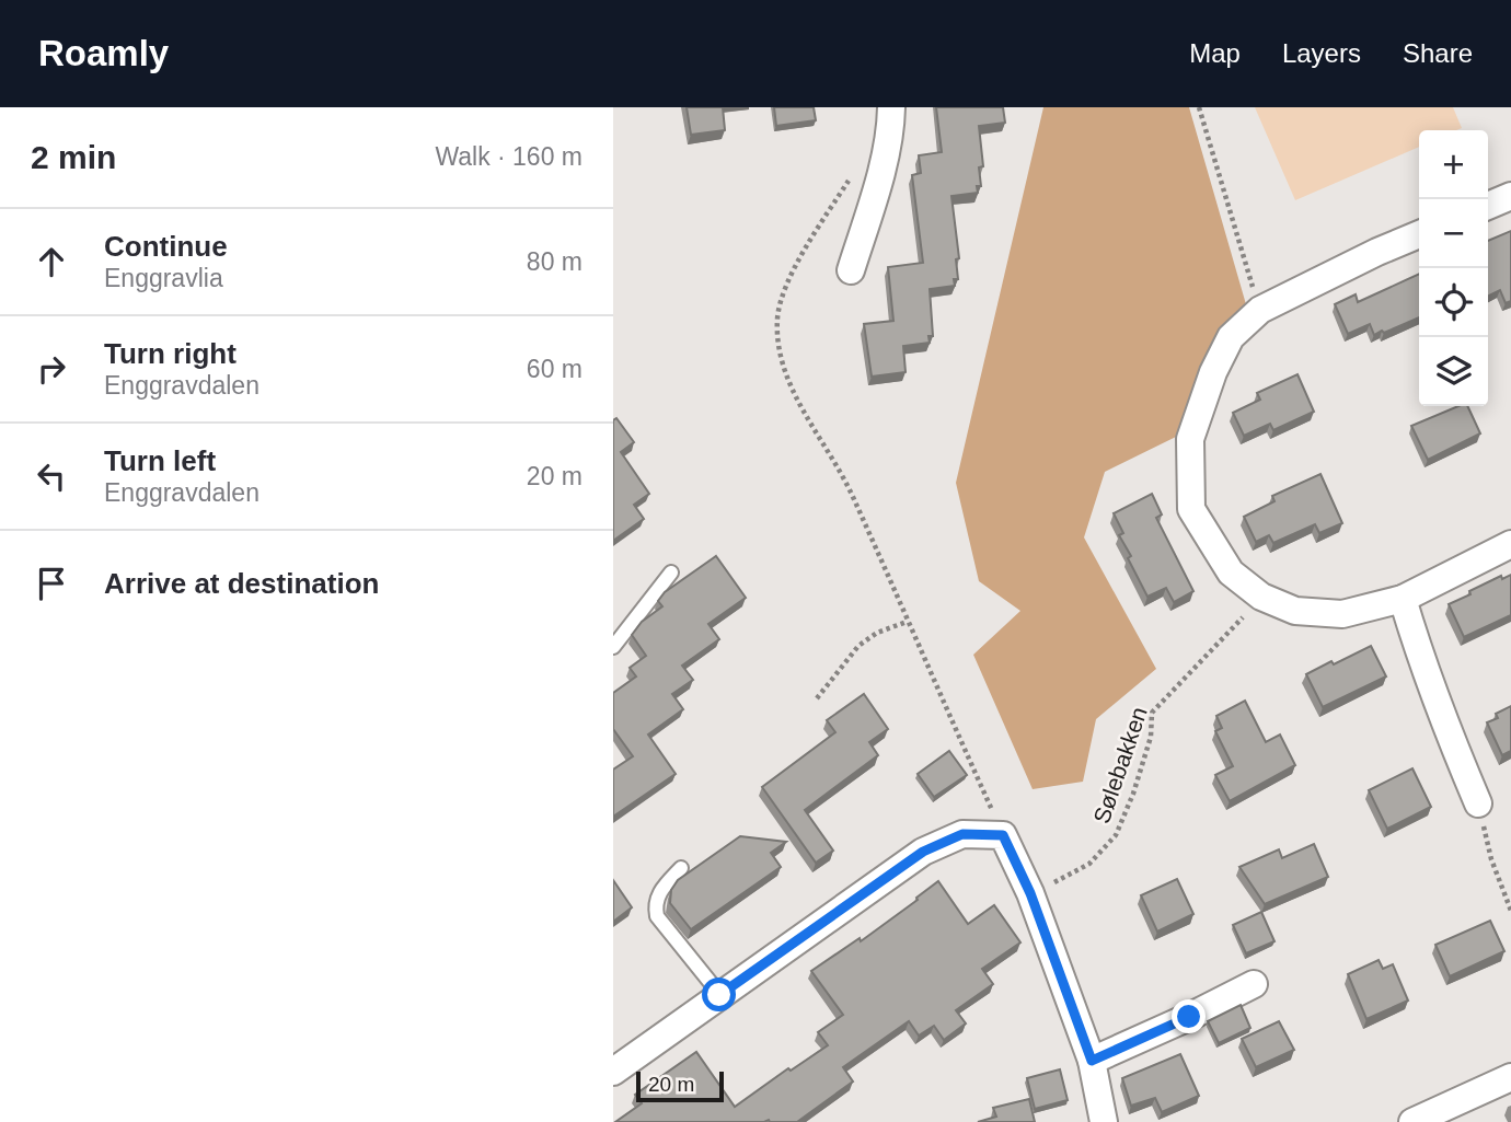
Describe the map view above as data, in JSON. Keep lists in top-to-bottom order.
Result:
{
  "streets": {
    "path": ["Sølebakken"]
  },
  "scale_bar": "20 m",
  "page": {
    "header": "Roamly",
    "nav": ["Map", "Layers", "Share"],
    "heading": ["2 min", "Walk · 160 m"],
    "map_buttons": ["+", "−"],
    "list": [
      ["Continue", "Enggravlia", "80 m"],
      ["Turn right", "Enggravdalen", "60 m"],
      ["Turn left", "Enggravdalen", "20 m"],
      "Arrive at destination"
    ],
    "scale": "20 m"
  }
}
